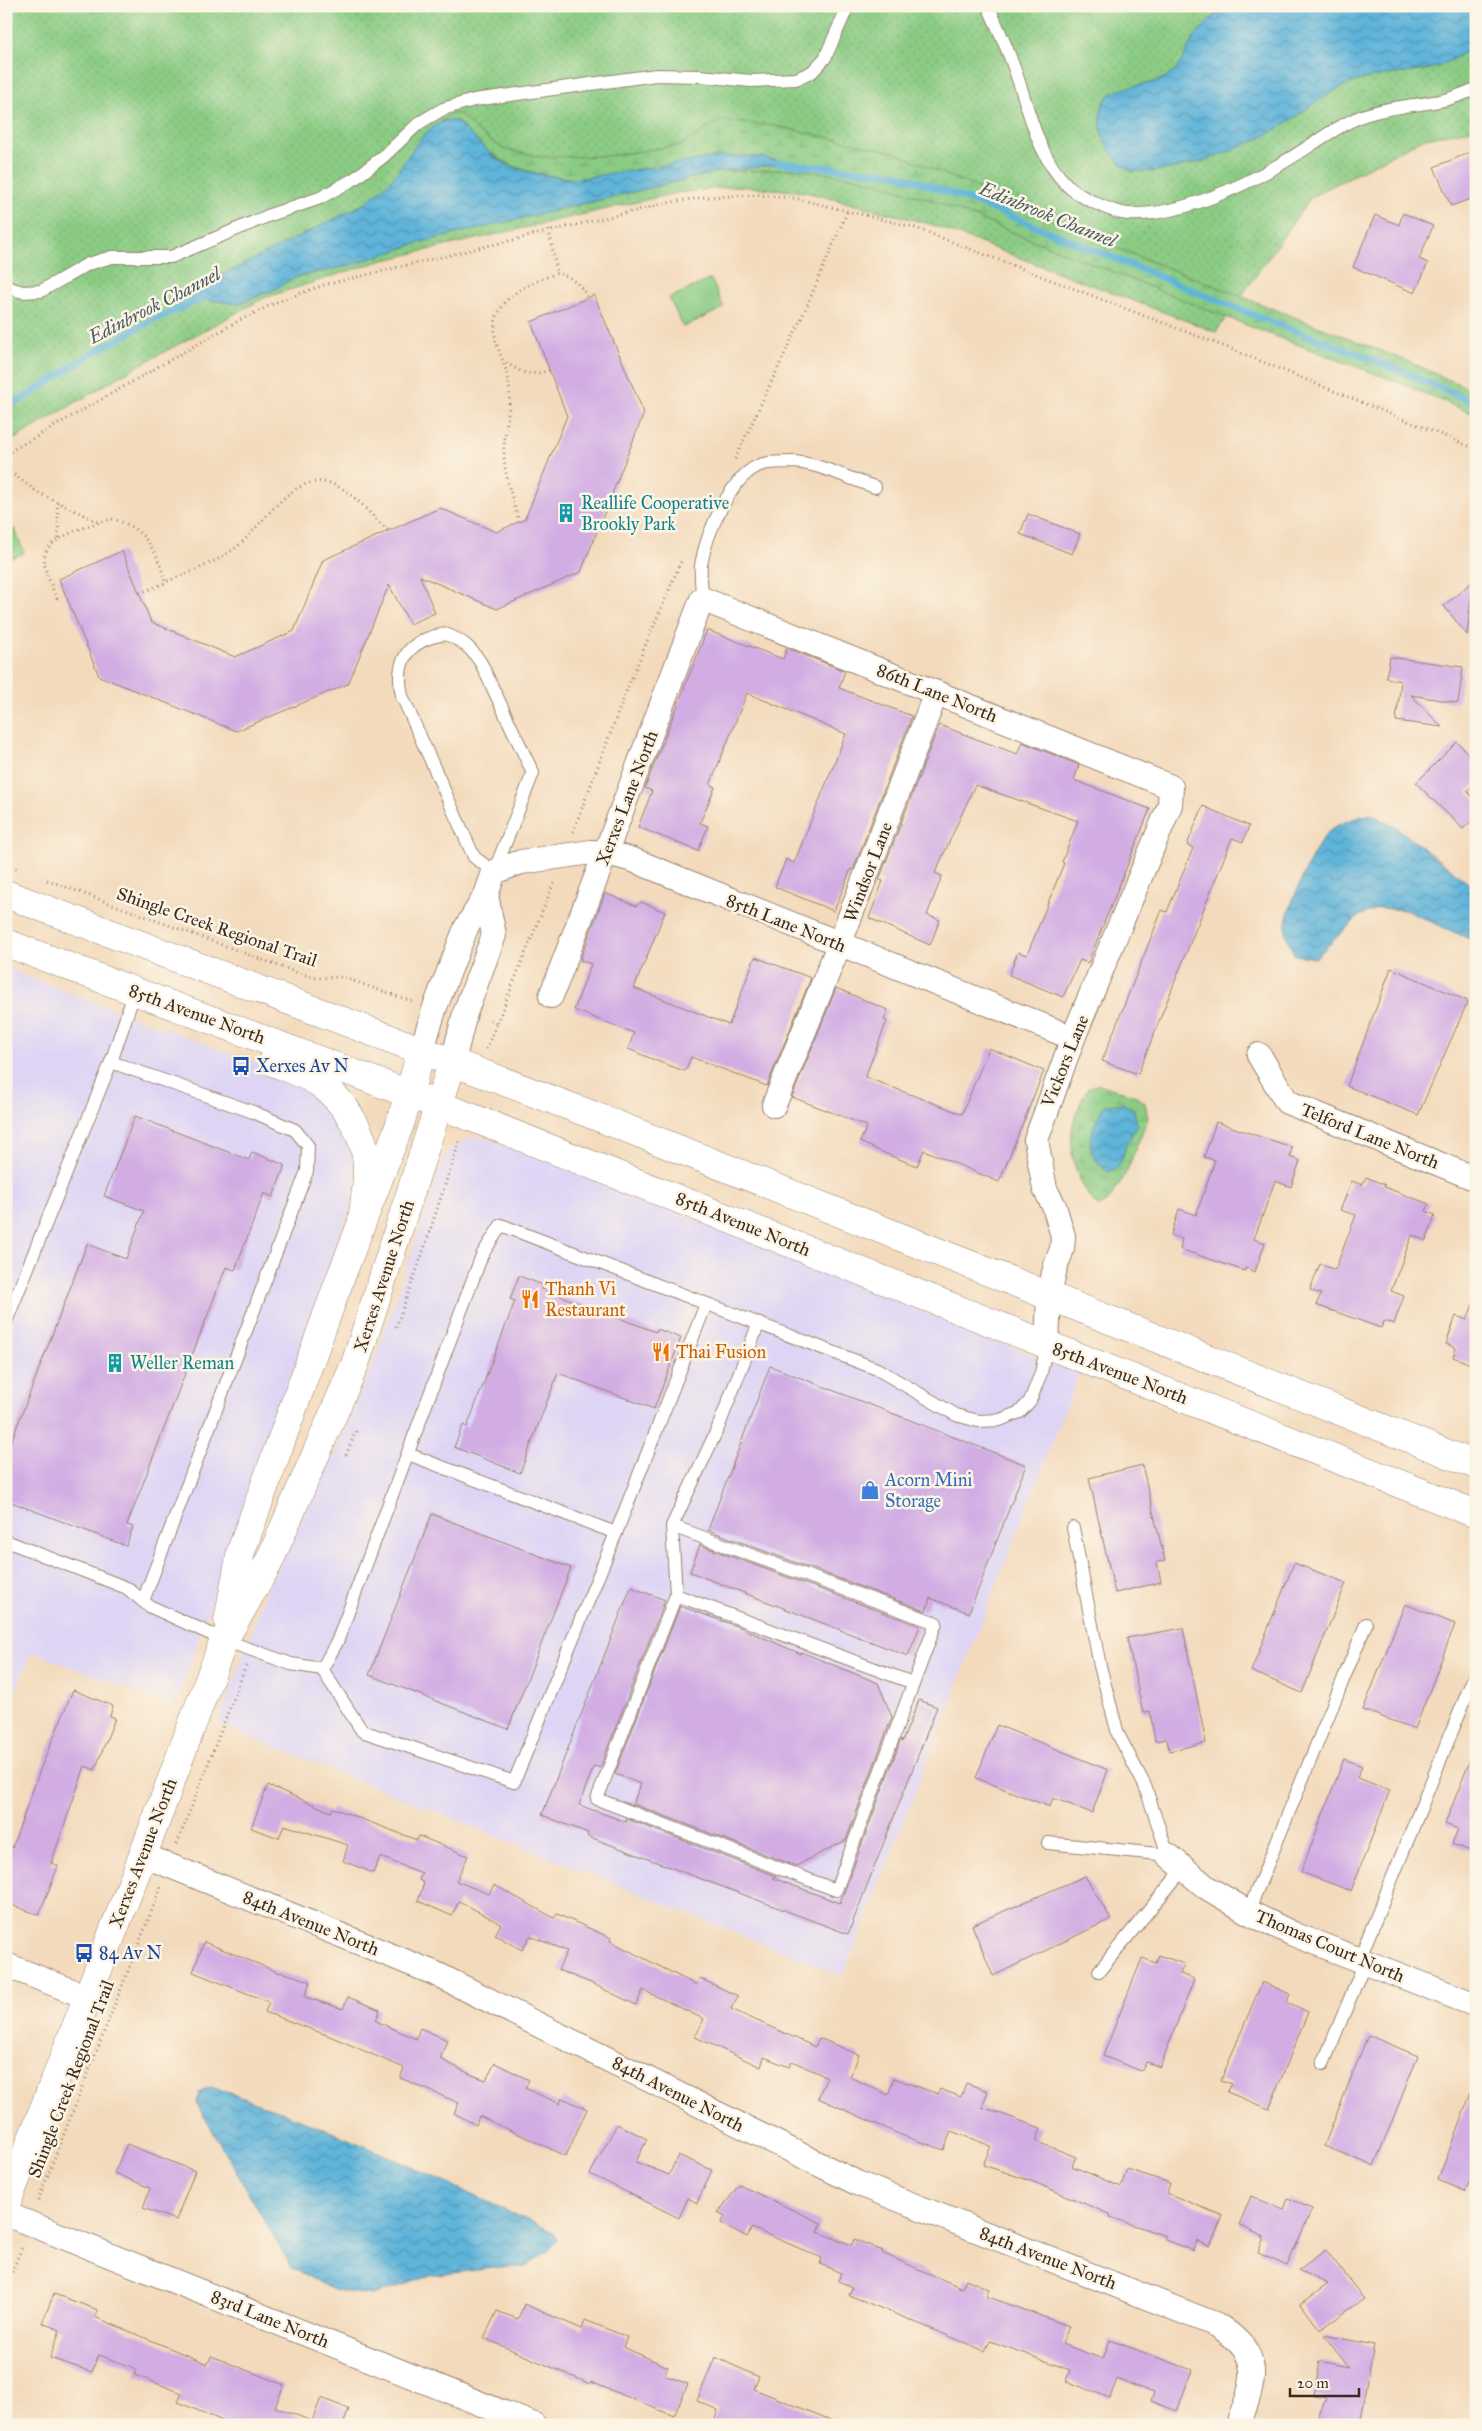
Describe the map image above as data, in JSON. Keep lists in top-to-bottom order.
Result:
{
  "streets": {
    "main road": ["85th Avenue North", "Xerxes Avenue North"],
    "street": [
      "86th Lane North",
      "Xerxes Lane North",
      "Windsor Lane",
      "85th Lane North",
      "Vickors Lane",
      "Telford Lane North",
      "84th Avenue North",
      "Thomas Court North",
      "83rd Lane North"
    ],
    "path": ["Shingle Creek Regional Trail"]
  },
  "crossings": [
    ["86th Lane North", "Xerxes Lane North"],
    ["86th Lane North", "Windsor Lane"],
    ["86th Lane North", "Vickors Lane"],
    ["Xerxes Lane North", "85th Lane North"],
    ["Windsor Lane", "85th Lane North"],
    ["85th Lane North", "Vickors Lane"],
    ["85th Lane North", "Xerxes Avenue North"],
    ["85th Avenue North", "Vickors Lane"],
    ["85th Avenue North", "Xerxes Avenue North"],
    ["Xerxes Avenue North", "84th Avenue North"]
  ],
  "water": ["Edinbrook Channel"],
  "places": {
    "building": ["Reallife Cooperative Brookly Park", "Weller Reman"],
    "bus stop": ["Xerxes Av N", "84 Av N"],
    "restaurant": ["Thanh Vi Restaurant", "Thai Fusion"],
    "shop": ["Acorn Mini Storage"]
  },
  "scale_bar": "20 m"
}
